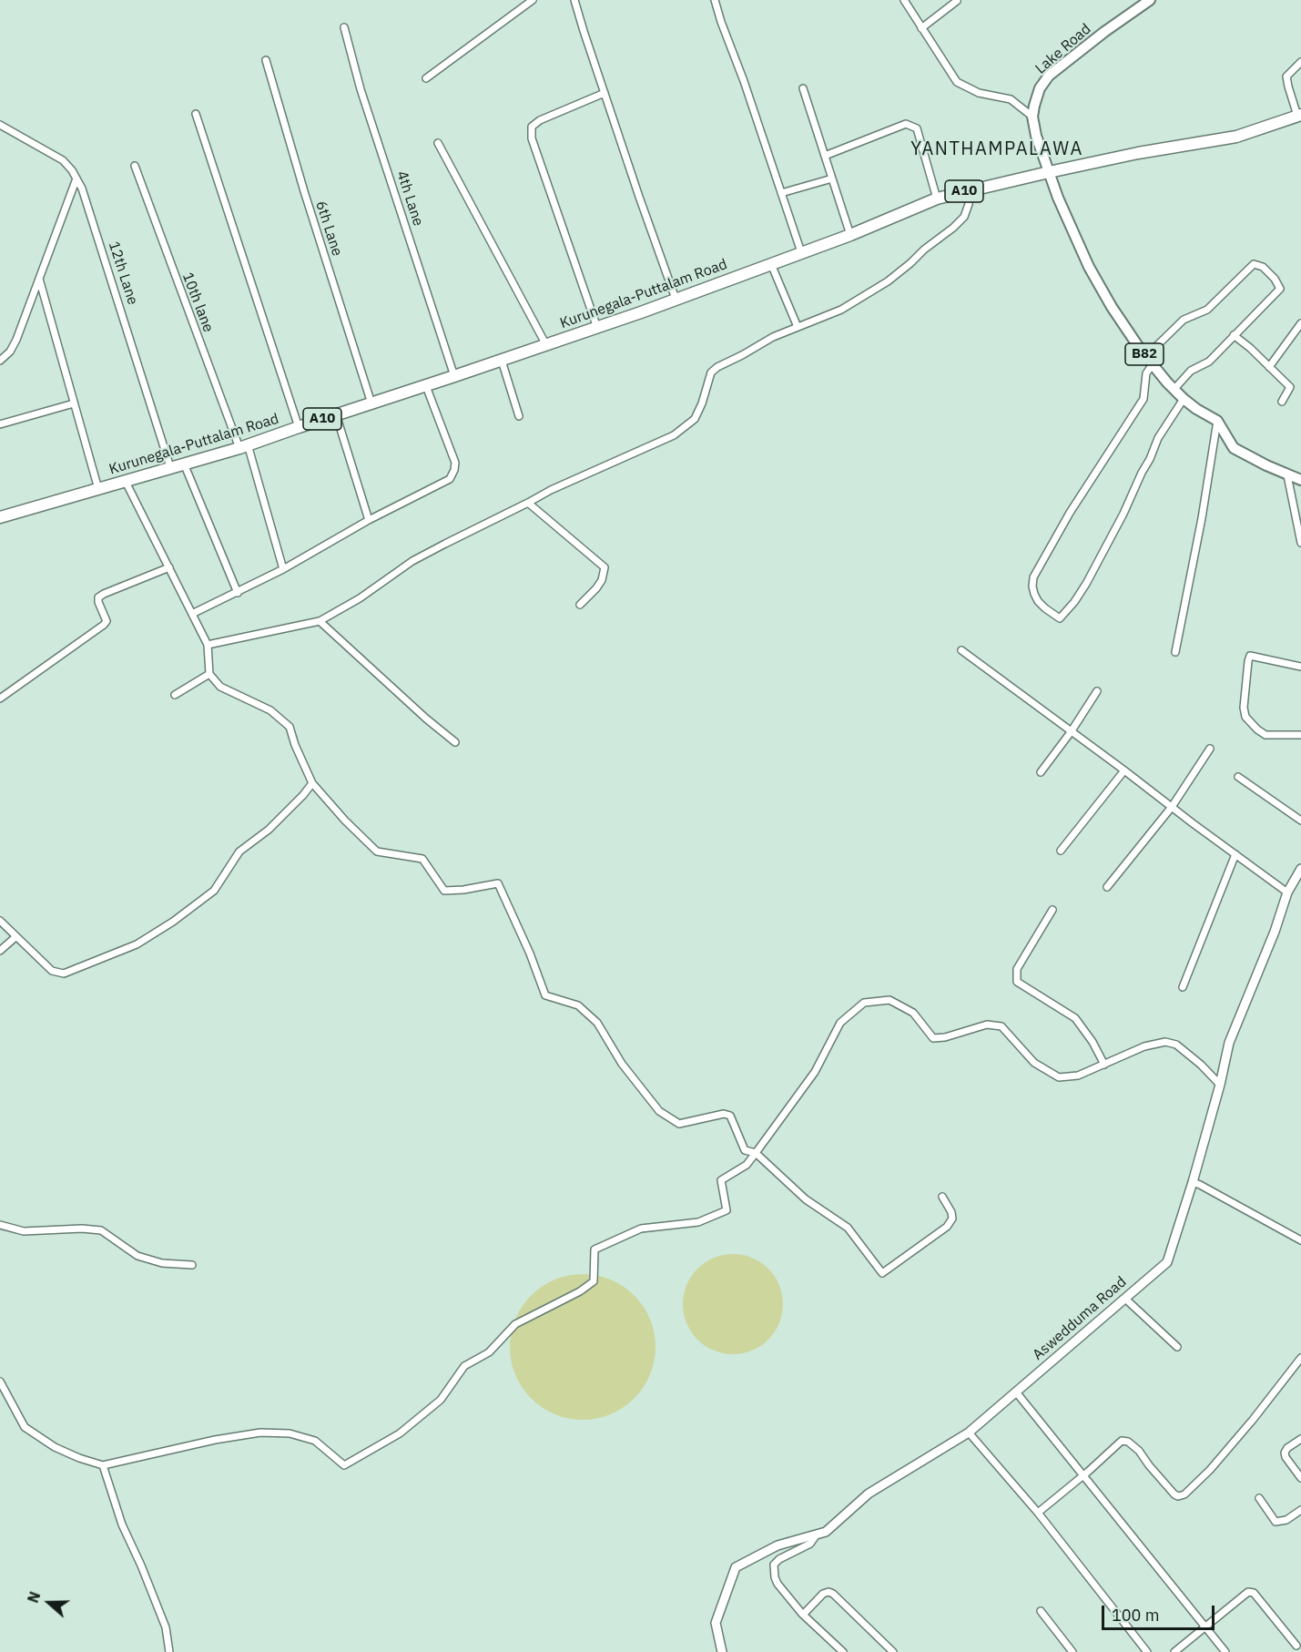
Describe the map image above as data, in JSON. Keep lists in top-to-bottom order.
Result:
{
  "streets": {
    "highway": ["A10", "Kurunegala-Puttalam Road"],
    "main road": ["Lake Road", "B82"],
    "street": [
      "4th Lane",
      "6th Lane",
      "12th Lane",
      "10th lane",
      "Aswedduma Road"
    ]
  },
  "crossings": [
    ["Lake Road", "Kurunegala-Puttalam Road"],
    ["Lake Road", "B82"],
    ["4th Lane", "Kurunegala-Puttalam Road"],
    ["6th Lane", "Kurunegala-Puttalam Road"],
    ["12th Lane", "Kurunegala-Puttalam Road"],
    ["Kurunegala-Puttalam Road", "10th lane"],
    ["Kurunegala-Puttalam Road", "B82"]
  ],
  "districts": ["YANTHAMPALAWA"],
  "scale_bar": "100 m",
  "north": "left"
}
